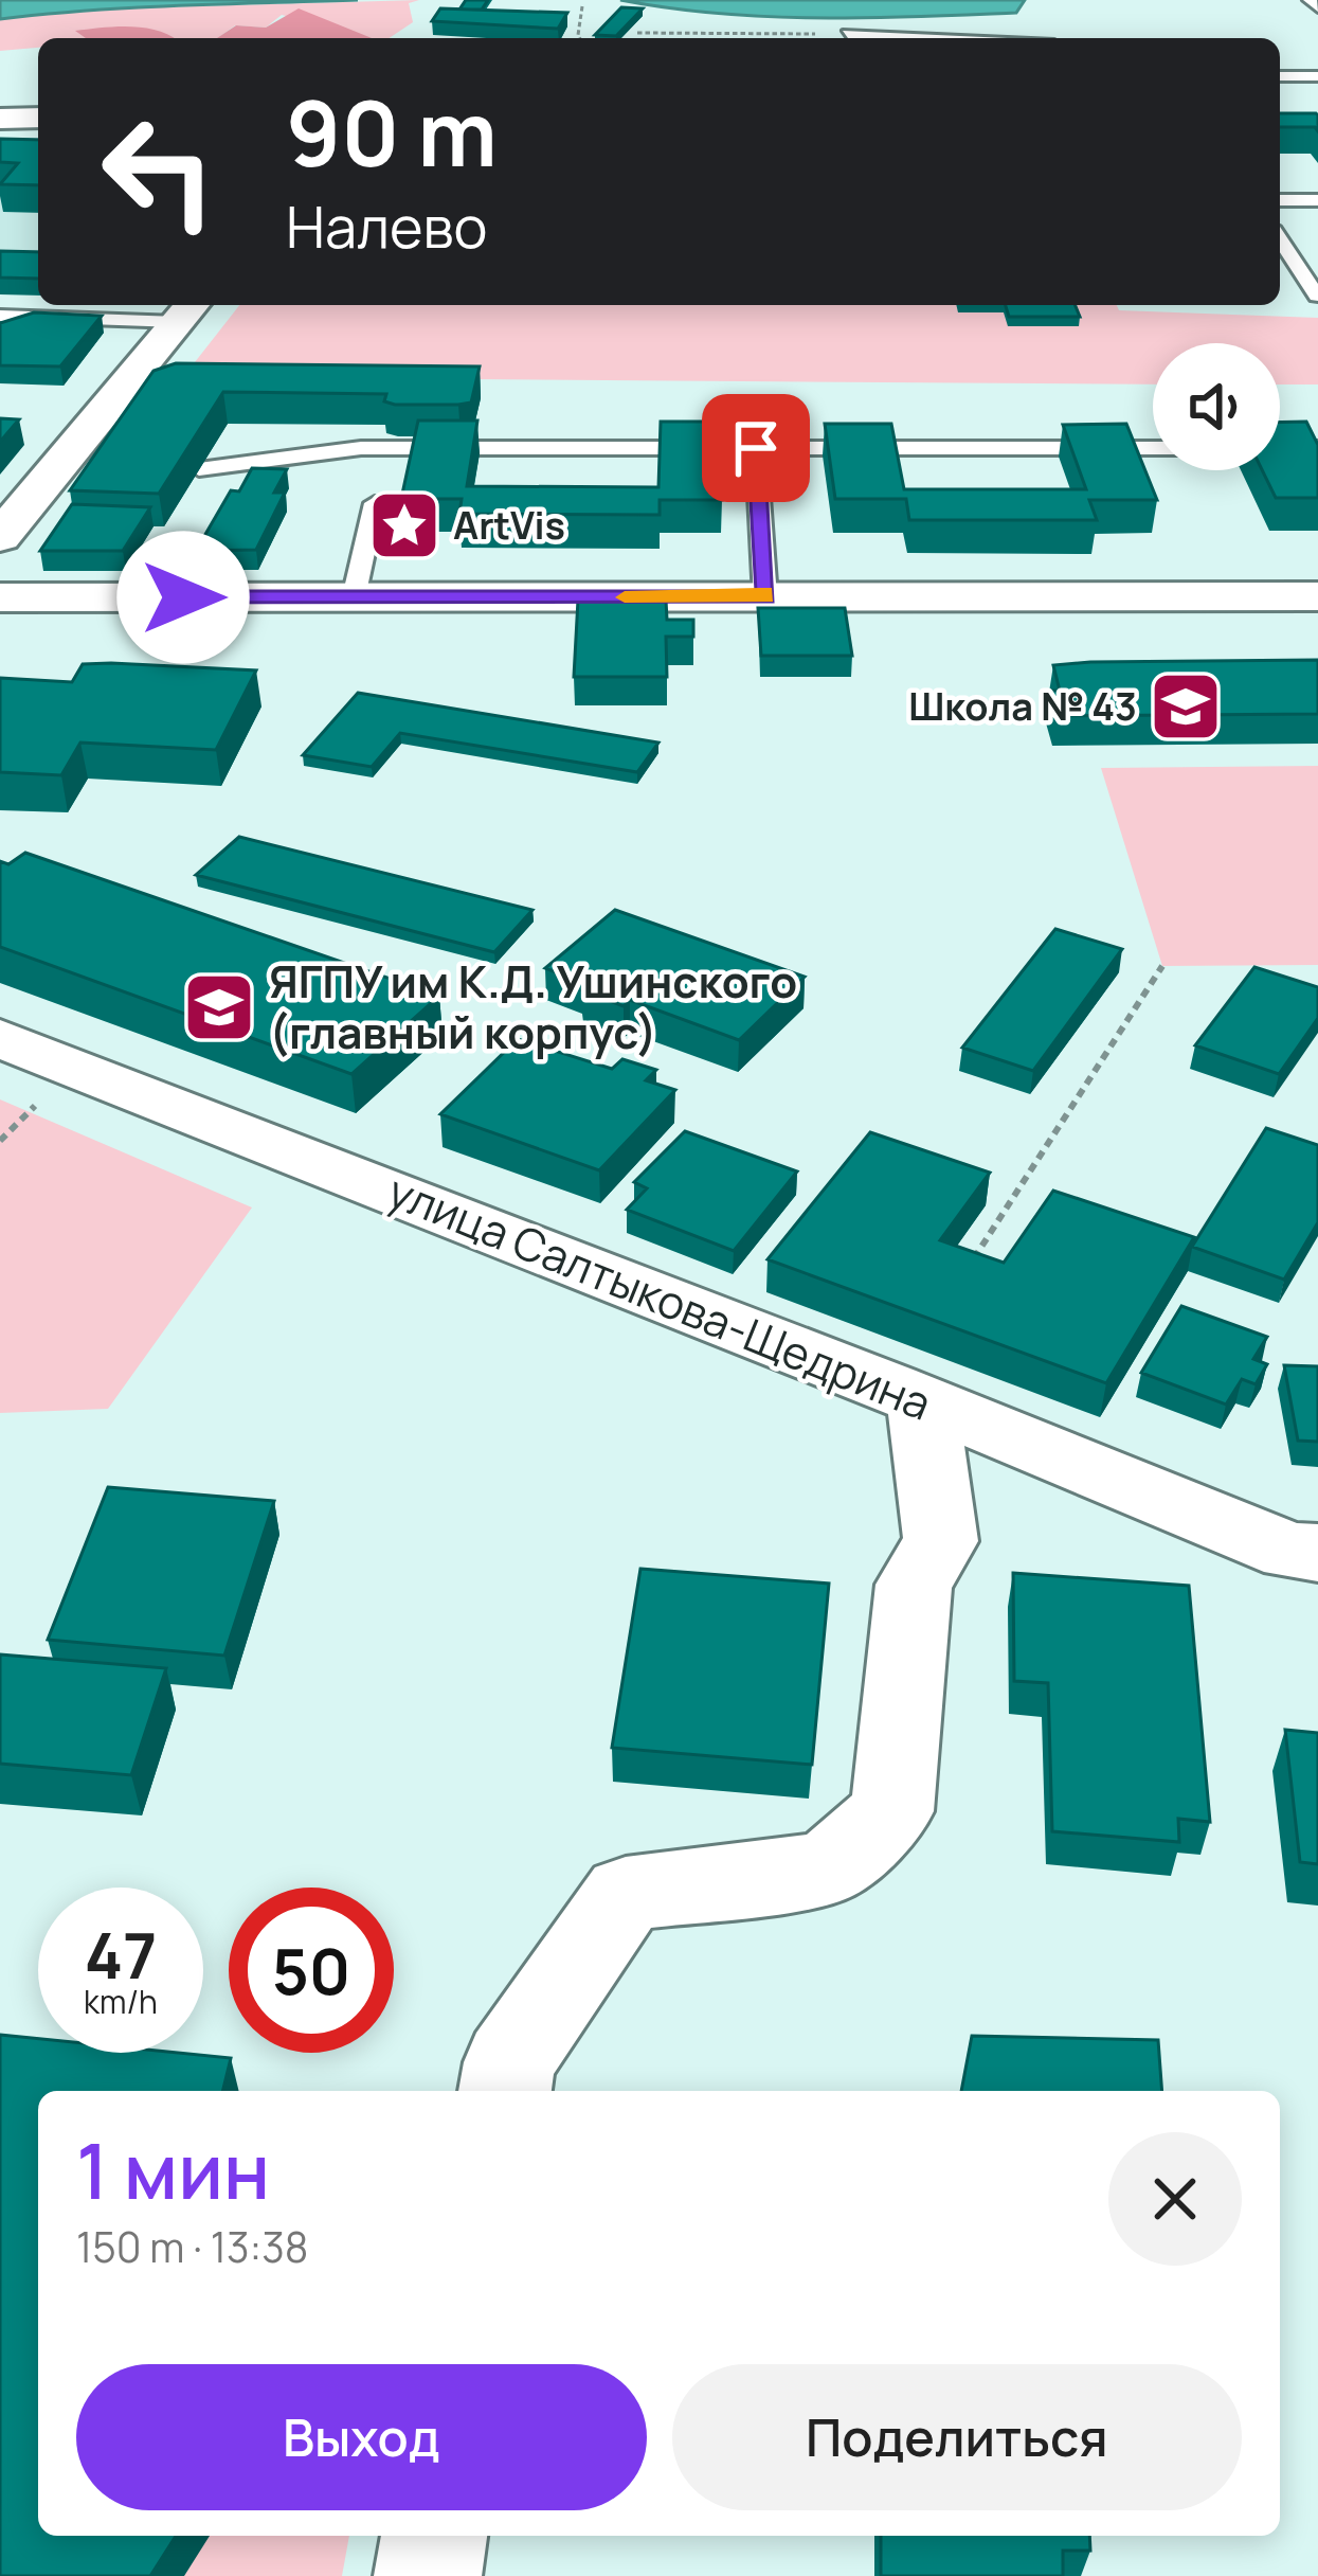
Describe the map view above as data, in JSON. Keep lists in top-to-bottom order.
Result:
{
  "streets": {
    "street": ["улица Салтыкова-Щедрина"]
  },
  "places": {
    "place": ["ArtVis"],
    "school or university": ["Школа № 43", "ЯГПУ им К.Д. Ушинского (главный корпус)"]
  },
  "page": {
    "turn": ["90 m", "Налево"],
    "speed": "47 km/h",
    "limit": "50",
    "heading": ["1 мин", "150 m · 13:38"],
    "buttons": ["Выход", "Поделиться"]
  }
}
